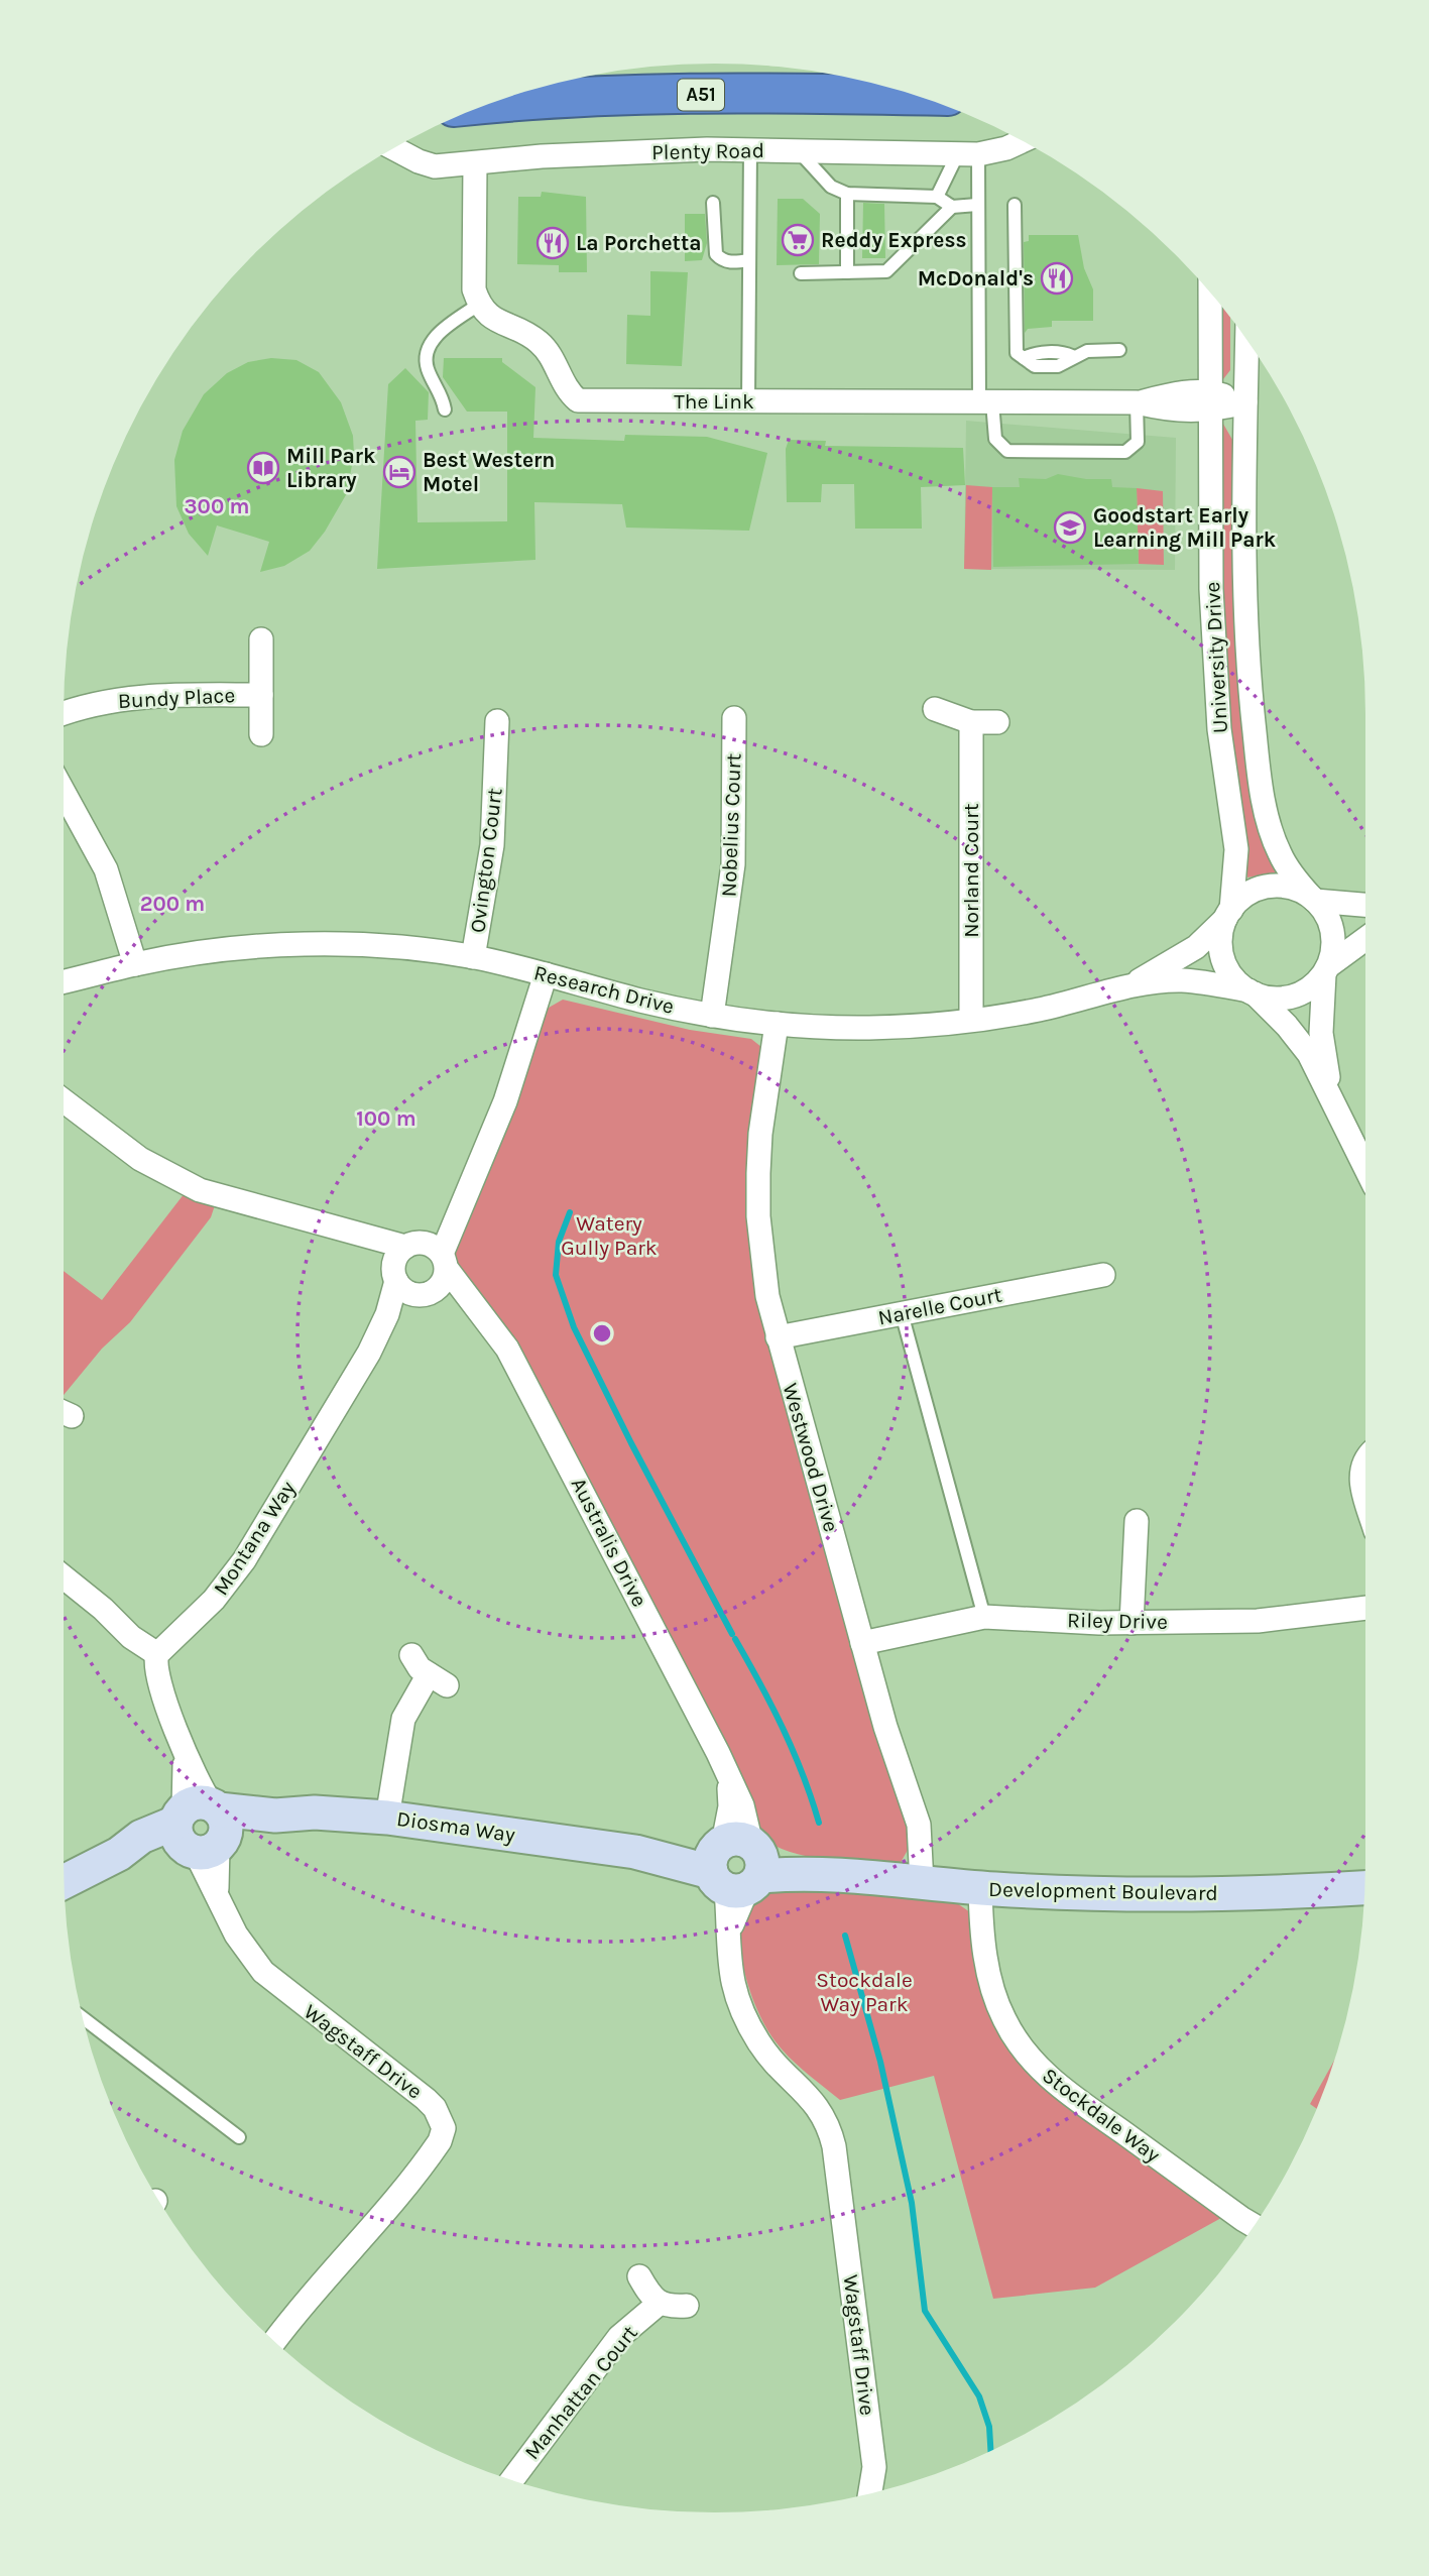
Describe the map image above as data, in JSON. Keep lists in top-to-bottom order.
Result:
{
  "streets": {
    "highway": ["A51"],
    "street": [
      "Plenty Road",
      "The Link",
      "University Drive",
      "Bundy Place",
      "Nobelius Court",
      "Ovington Court",
      "Norland Court",
      "Research Drive",
      "Narelle Court",
      "Westwood Drive",
      "Montana Way",
      "Australis Drive",
      "Riley Drive",
      "Diosma Way",
      "Development Boulevard",
      "Wagstaff Drive",
      "Stockdale Way",
      "Manhattan Court"
    ]
  },
  "crossings": [
    ["The Link", "University Drive"],
    ["University Drive", "Research Drive"],
    ["Nobelius Court", "Research Drive"],
    ["Ovington Court", "Research Drive"],
    ["Norland Court", "Research Drive"],
    ["Research Drive", "Westwood Drive"],
    ["Narelle Court", "Westwood Drive"],
    ["Westwood Drive", "Riley Drive"],
    ["Westwood Drive", "Development Boulevard"],
    ["Montana Way", "Australis Drive"],
    ["Australis Drive", "Diosma Way"],
    ["Australis Drive", "Development Boulevard"],
    ["Australis Drive", "Wagstaff Drive"],
    ["Diosma Way", "Development Boulevard"],
    ["Diosma Way", "Wagstaff Drive"],
    ["Development Boulevard", "Wagstaff Drive"],
    ["Development Boulevard", "Stockdale Way"]
  ],
  "parks": ["Watery Gully Park", "Stockdale Way Park"],
  "places": {
    "supermarket": ["Reddy Express"],
    "restaurant": ["La Porchetta", "McDonald's"],
    "library": ["Mill Park Library"],
    "hotel": ["Best Western Motel"],
    "school or university": ["Goodstart Early Learning Mill Park"]
  },
  "rings": ["300 m", "200 m", "100 m"]
}
